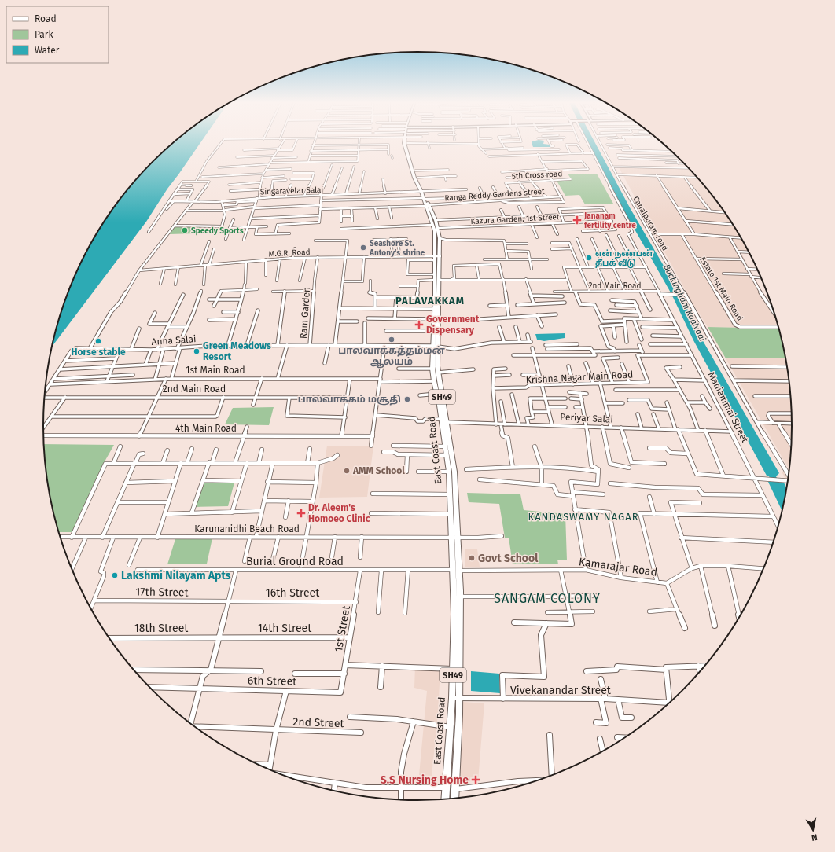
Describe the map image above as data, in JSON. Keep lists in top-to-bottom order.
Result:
{
  "streets": {
    "main road": ["SH49", "East Coast Road"],
    "street": [
      "5th Cross road",
      "Singaravelar Salai",
      "Ranga Reddy Gardens street",
      "Kazura Garden, 1st Street",
      "Canalpuram road",
      "M.G.R. Road",
      "2nd Main Road",
      "Estate 1st Main Road",
      "Ram Garden",
      "Anna Salai",
      "1st Main Road",
      "Krishna Nagar Main Road",
      "Maniammai Street",
      "Periyar Salai",
      "4th Main Road",
      "Karunanidhi Beach Road",
      "Burial Ground Road",
      "Kamarajar Road",
      "17th Street",
      "16th Street",
      "18th Street",
      "14th Street",
      "1st Street",
      "6th Street",
      "Vivekanandar Street",
      "2nd Street"
    ]
  },
  "crossings": [
    ["5th Cross road", "Ranga Reddy Gardens street"],
    ["Singaravelar Salai", "East Coast Road"],
    ["Ranga Reddy Gardens street", "East Coast Road"],
    ["Kazura Garden, 1st Street", "East Coast Road"],
    ["Canalpuram road", "2nd Main Road"],
    ["Canalpuram road", "Maniammai Street"],
    ["M.G.R. Road", "Ram Garden"],
    ["M.G.R. Road", "East Coast Road"],
    ["2nd Main Road", "Maniammai Street"],
    ["Ram Garden", "Anna Salai"],
    ["Anna Salai", "East Coast Road"],
    ["1st Main Road", "East Coast Road"],
    ["Maniammai Street", "Periyar Salai"],
    ["Periyar Salai", "East Coast Road"],
    ["East Coast Road", "Karunanidhi Beach Road"],
    ["East Coast Road", "Burial Ground Road"],
    ["East Coast Road", "Kamarajar Road"],
    ["East Coast Road", "Vivekanandar Street"],
    ["Burial Ground Road", "1st Street"],
    ["17th Street", "16th Street"],
    ["16th Street", "1st Street"],
    ["18th Street", "14th Street"],
    ["14th Street", "1st Street"],
    ["1st Street", "6th Street"]
  ],
  "districts": ["PALAVAKKAM", "KANDASWAMY NAGAR", "SANGAM COLONY"],
  "water": ["Buckingham Kaalvaai"],
  "places": {
    "health": [
      "Jananam fertility centre",
      "Government Dispensary",
      "Dr. Aleem's Homoeo Clinic",
      "S.S Nursing Home"
    ],
    "other": [
      "Speedy Sports",
      "Seashore St. Antony's shrine",
      "என் நண்பன் தீபக் வீடு",
      "பாலவாக்கத்தம்மன் ஆலயம்",
      "Horse stable",
      "Green Meadows Resort",
      "பாலவாக்கம் மசூதி",
      "AMM School",
      "Govt School",
      "Lakshmi Nilayam Apts"
    ]
  },
  "legend": ["Road", "Park", "Water"],
  "north": "bottom"
}
